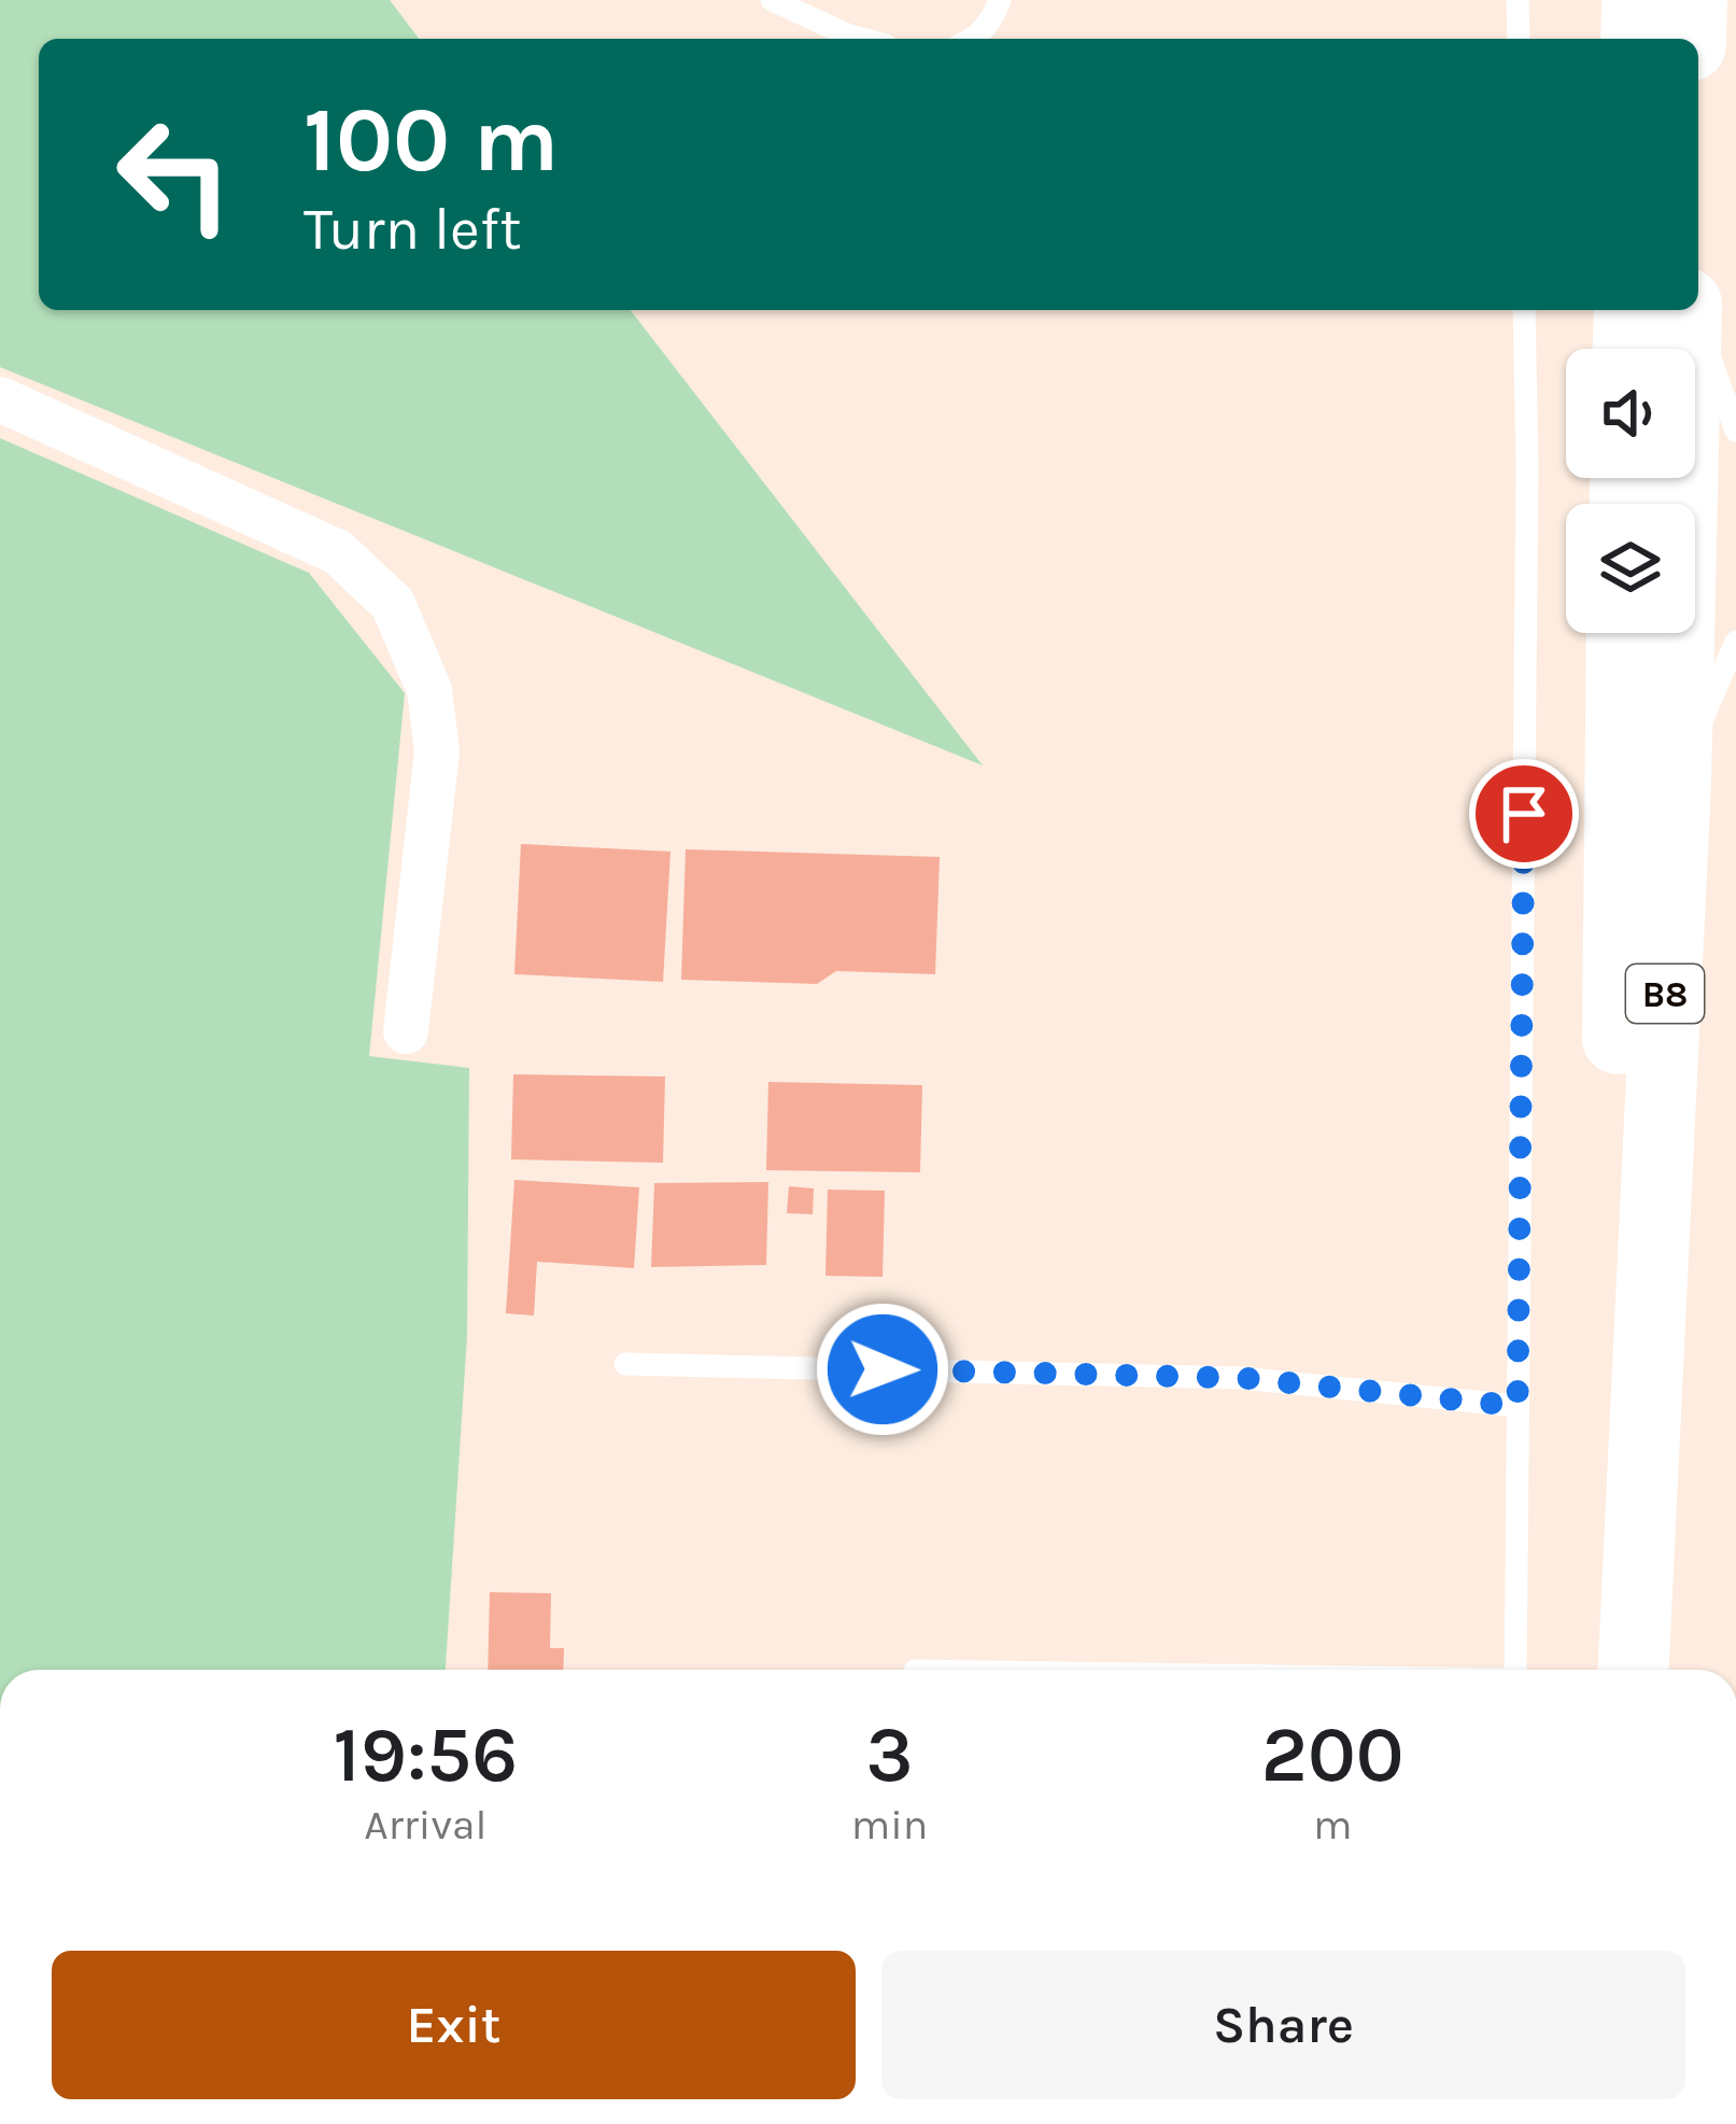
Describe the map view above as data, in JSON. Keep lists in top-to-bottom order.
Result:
{
  "streets": {
    "highway": ["B8"]
  },
  "page": {
    "turn": ["100 m", "Turn left"],
    "eta": [
      "19:56",
      "Arrival",
      "3",
      "min",
      "200",
      "m"
    ],
    "buttons": ["Exit", "Share"]
  }
}
